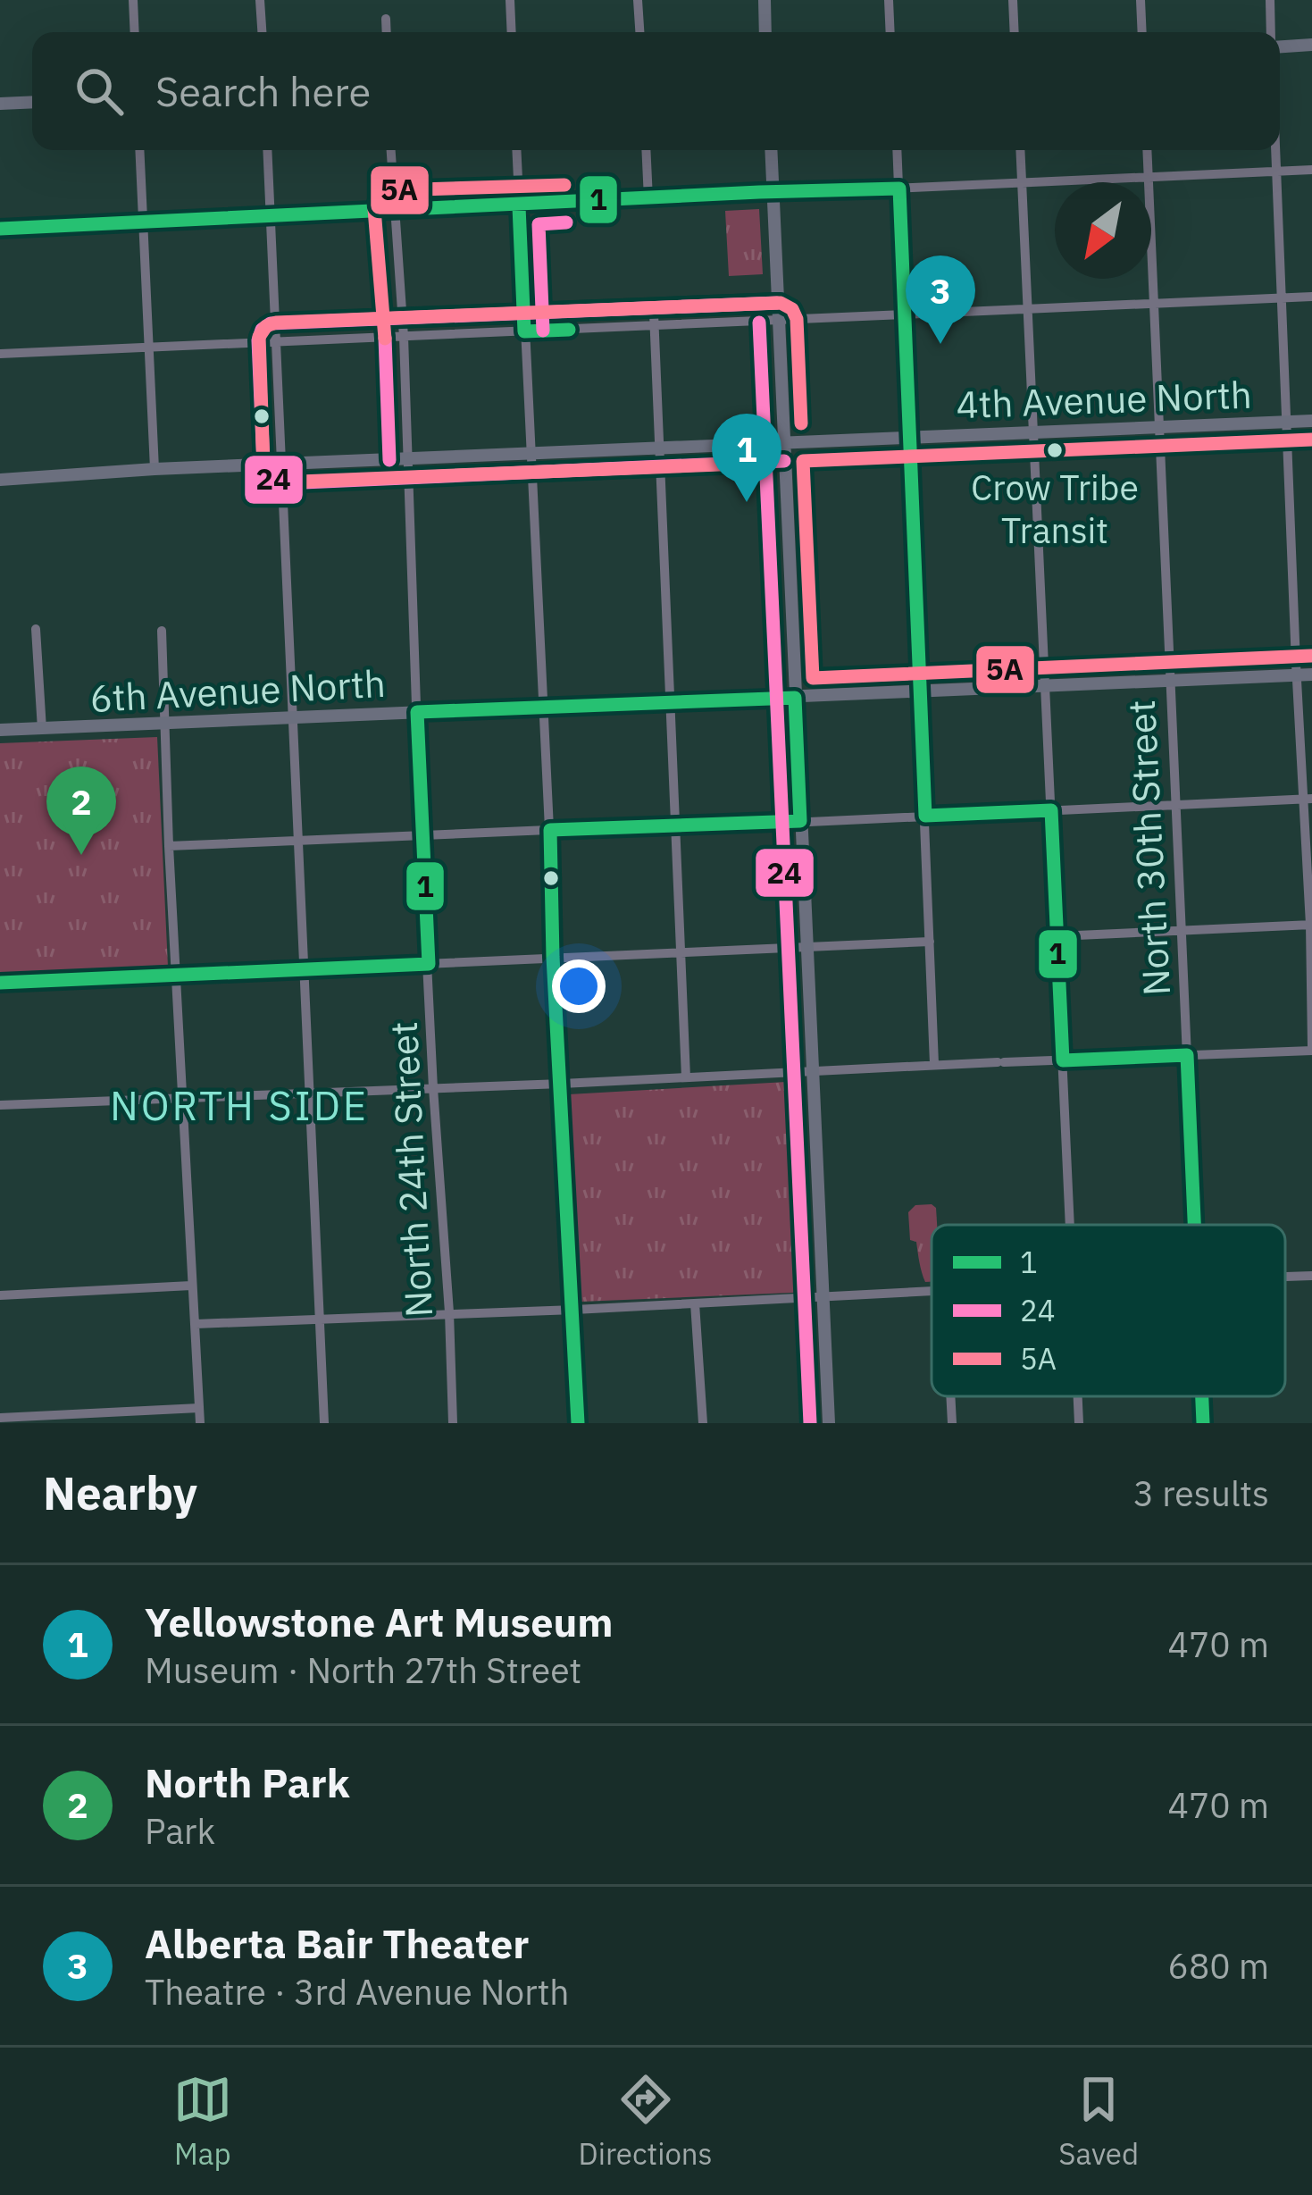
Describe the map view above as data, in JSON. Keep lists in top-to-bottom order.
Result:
{
  "streets": {
    "main road": ["4th Avenue North", "6th Avenue North"],
    "street": ["North 30th Street", "North 24th Street"]
  },
  "crossings": [
    ["4th Avenue North", "North 30th Street"],
    ["4th Avenue North", "North 24th Street"],
    ["6th Avenue North", "North 30th Street"],
    ["6th Avenue North", "North 24th Street"]
  ],
  "districts": ["NORTH SIDE"],
  "places": ["Crow Tribe Transit"],
  "lines": ["transit line 5A", "transit line 1", "transit line 24"],
  "legend": ["1", "24", "5A"],
  "north": "bottom left",
  "page": {
    "search": "Search here",
    "pins": ["3", "1", "2"],
    "heading": ["Nearby", "3 results"],
    "list": [
      {
        "mark": "1",
        "name": "Yellowstone Art Museum",
        "note": "Museum · North 27th Street",
        "value": "470 m"
      },
      {
        "mark": "2",
        "name": "North Park",
        "note": "Park",
        "value": "470 m"
      },
      {
        "mark": "3",
        "name": "Alberta Bair Theater",
        "note": "Theatre · 3rd Avenue North",
        "value": "680 m"
      }
    ],
    "nav": ["Map", "Directions", "Saved"]
  }
}
